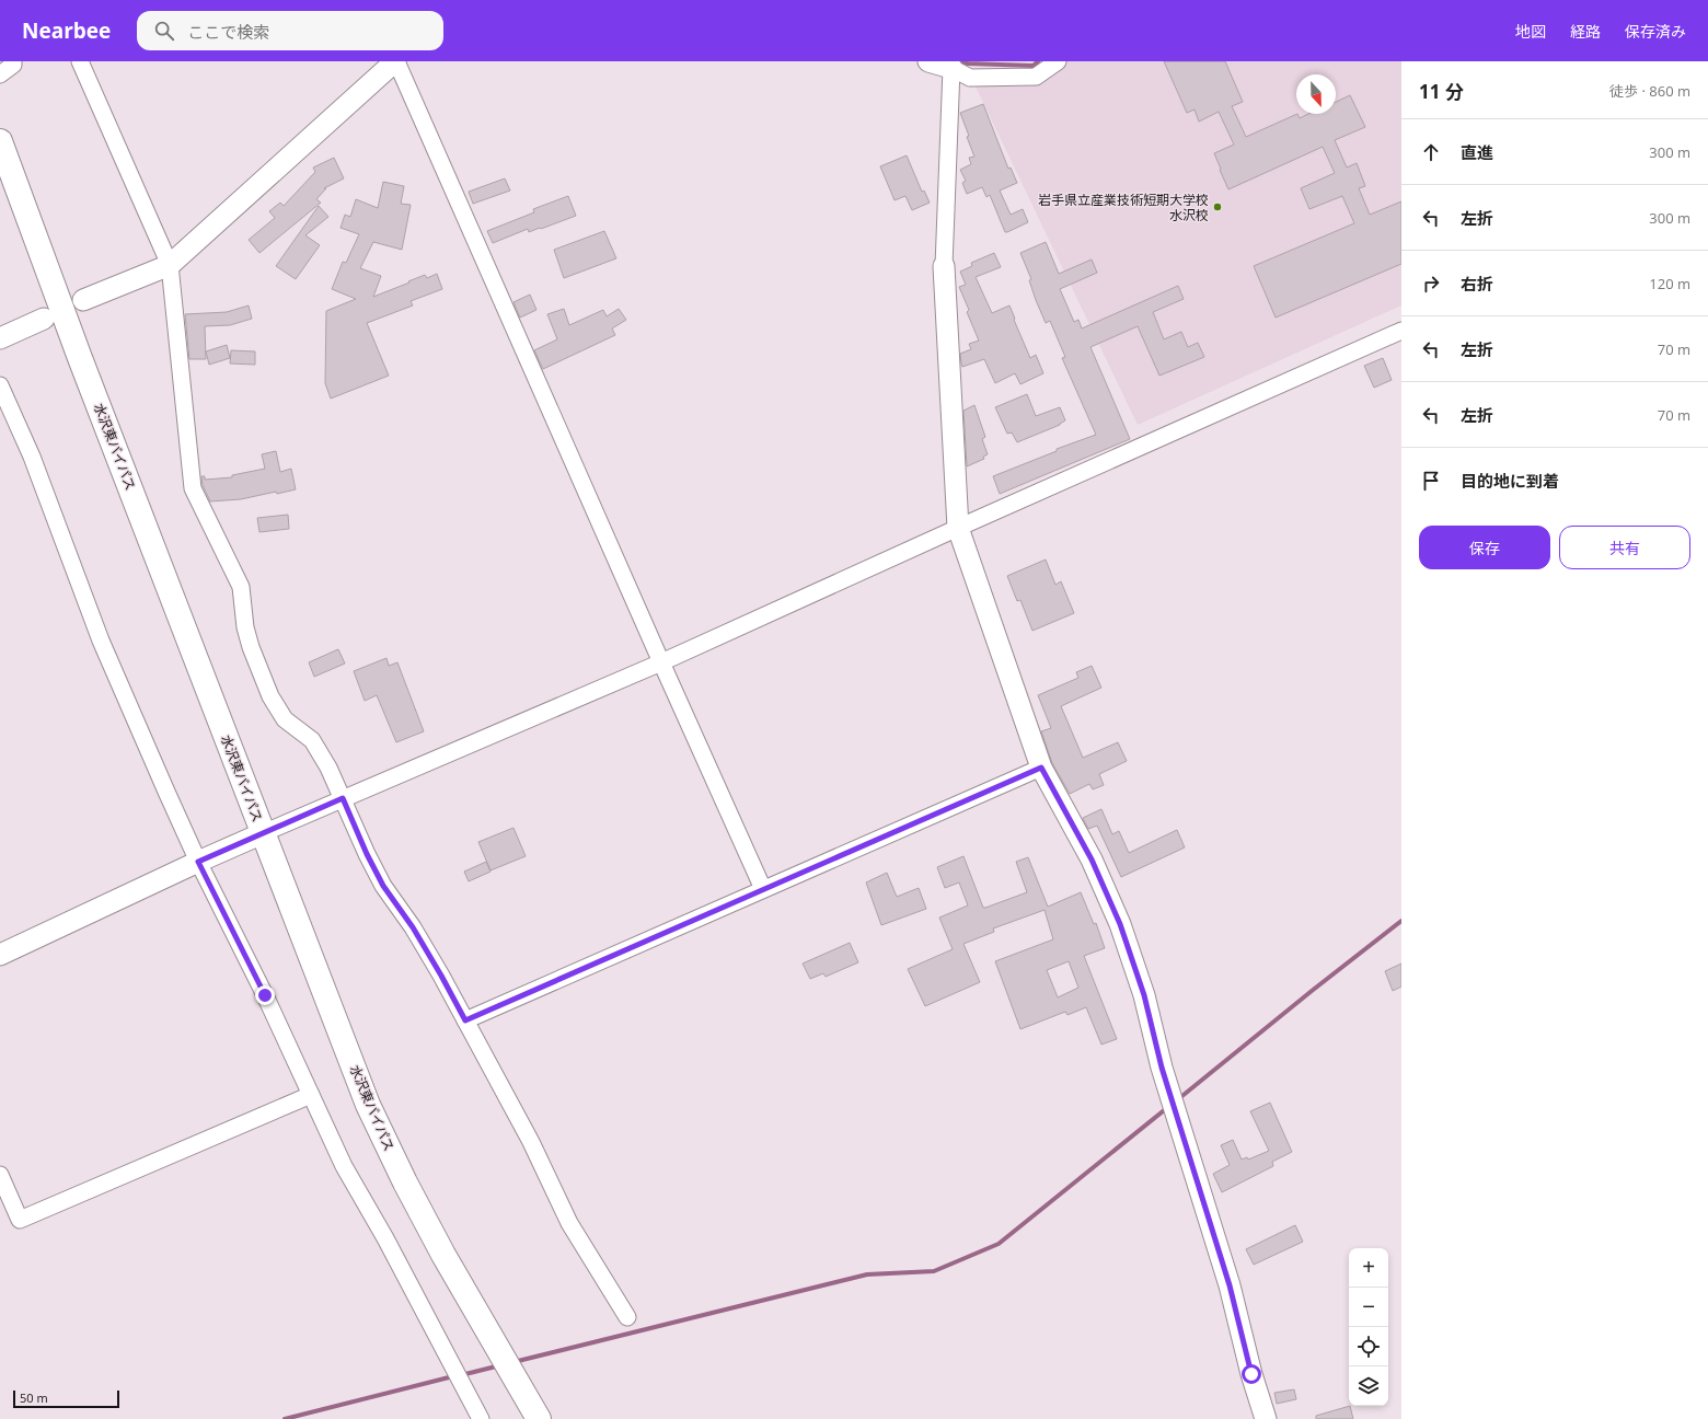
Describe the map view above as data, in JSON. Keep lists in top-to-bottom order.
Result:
{
  "streets": {
    "highway": ["水沢東バイパス"]
  },
  "places": ["岩手県立産業技術短期大学校 水沢校"],
  "scale_bar": "50 m",
  "north": "bottom",
  "page": {
    "header": "Nearbee",
    "search": "ここで検索",
    "nav": ["地図", "経路", "保存済み"],
    "heading": ["11 分", "徒歩 · 860 m"],
    "list": [
      ["直進", "300 m"],
      ["左折", "300 m"],
      ["右折", "120 m"],
      ["左折", "70 m"],
      ["左折", "70 m"],
      "目的地に到着"
    ],
    "buttons": ["保存", "共有"],
    "map_buttons": ["+", "−"],
    "scale": "50 m"
  }
}
